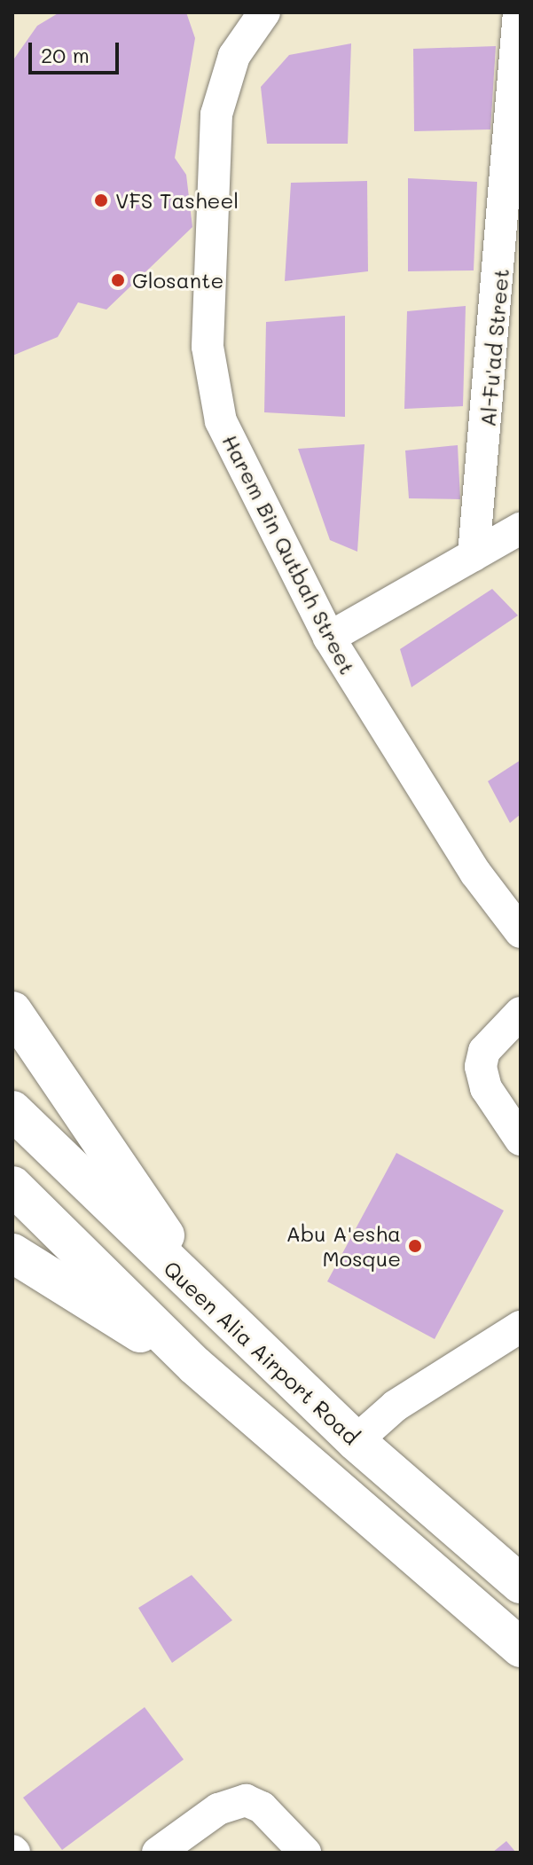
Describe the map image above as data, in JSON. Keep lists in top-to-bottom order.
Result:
{
  "streets": {
    "highway": ["Queen Alia Airport Road"],
    "street": ["Al-Fu'ad Street", "Harem Bin Qutbah Street"]
  },
  "places": ["VFS Tasheel", "Glosante", "Abu A'esha Mosque"],
  "scale_bar": "20 m"
}
